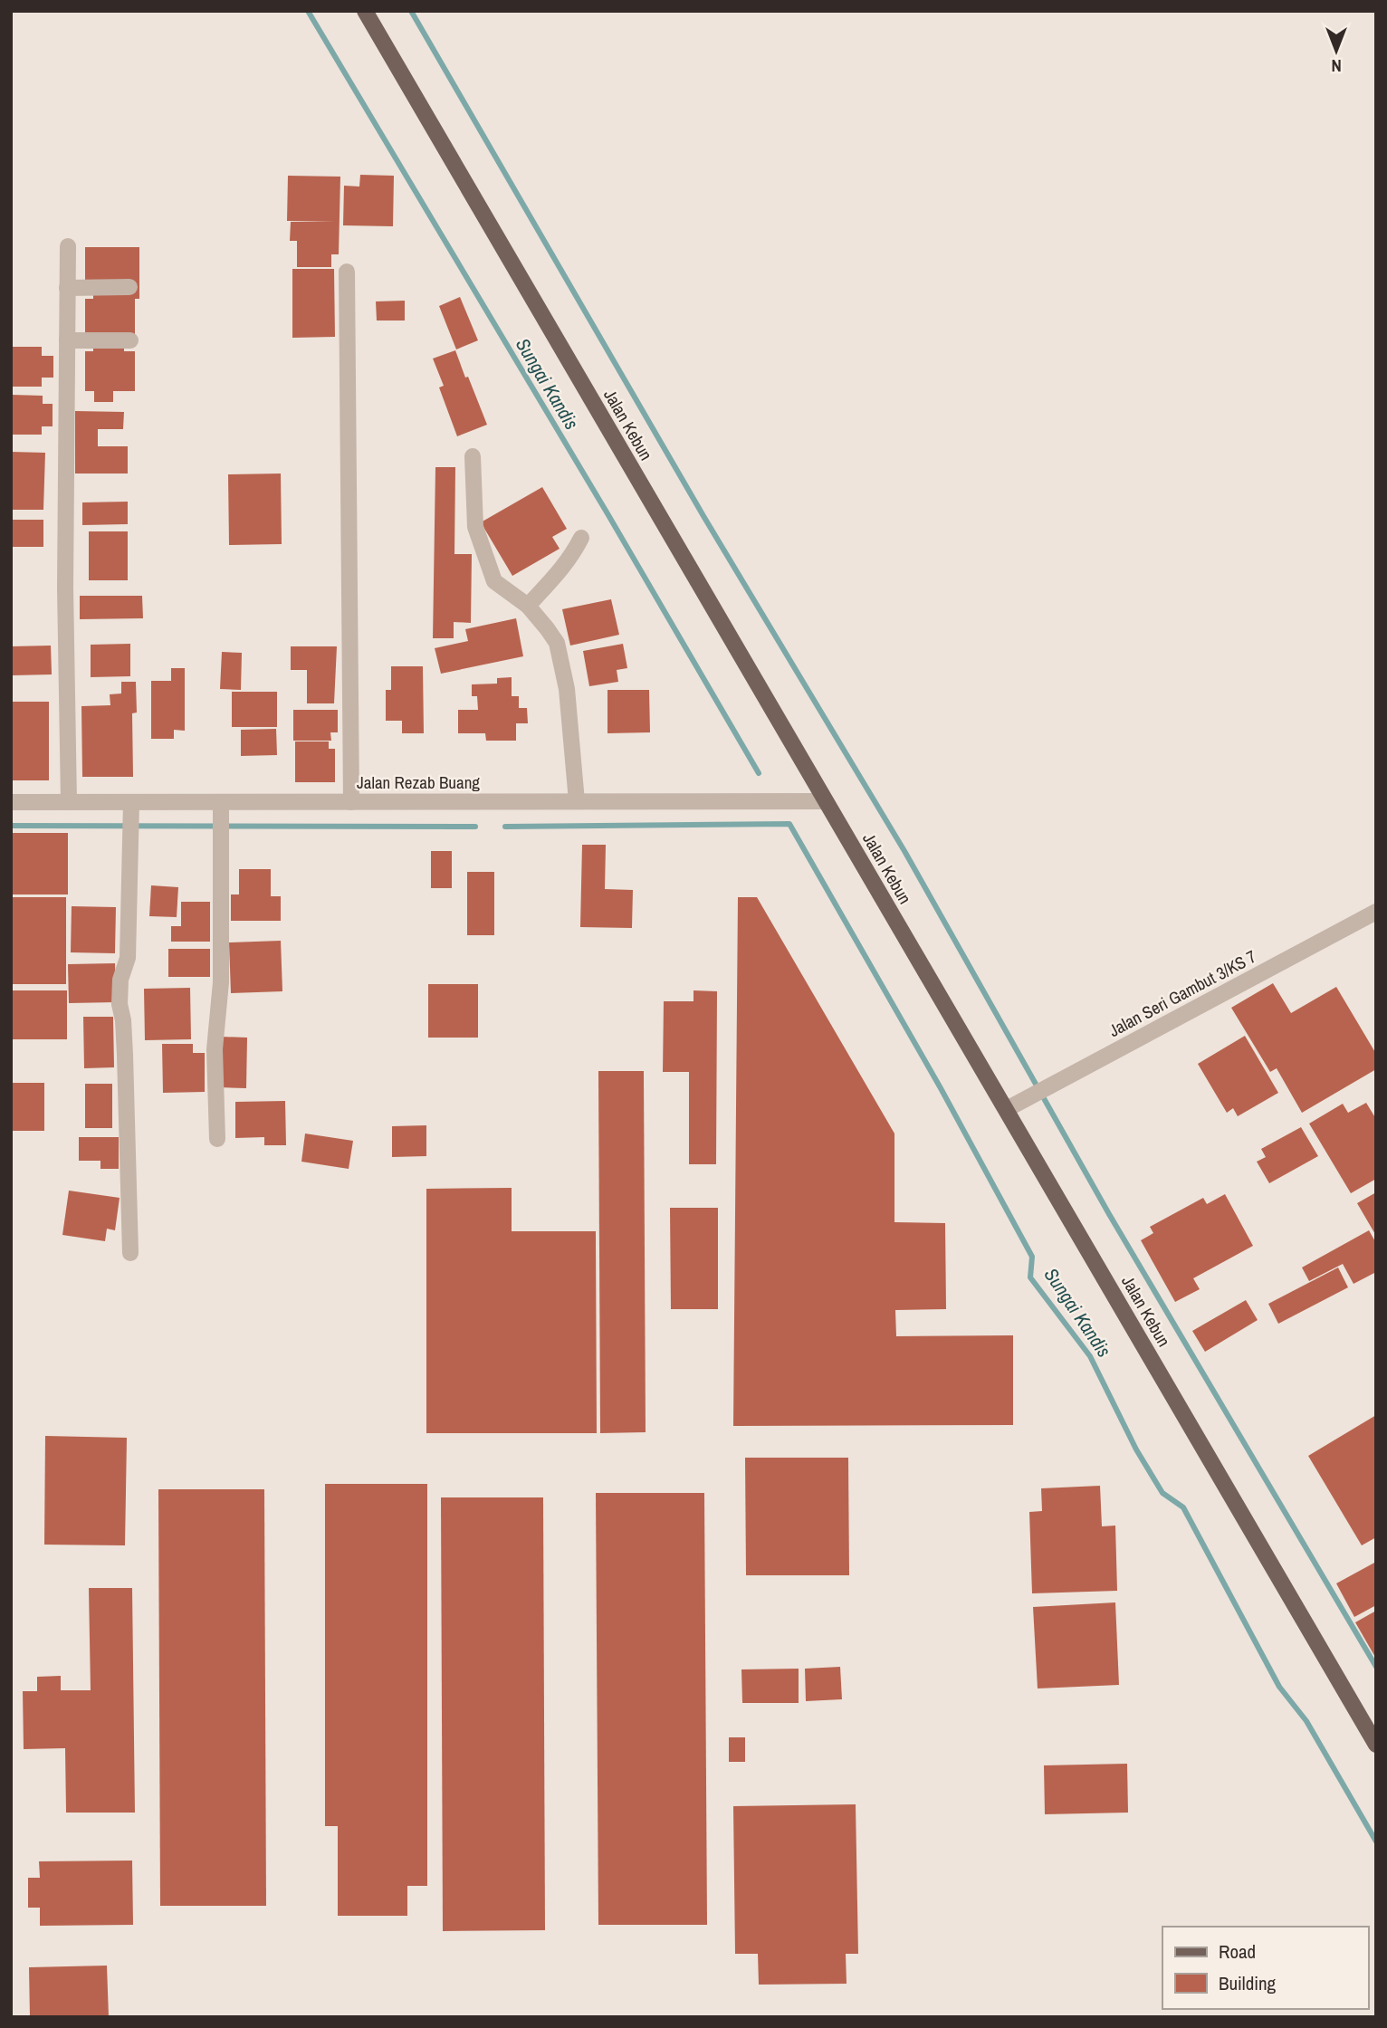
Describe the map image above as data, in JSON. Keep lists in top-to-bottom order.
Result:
{
  "streets": {
    "main road": ["Jalan Kebun"],
    "street": ["Jalan Rezab Buang", "Jalan Seri Gambut 3/KS 7"]
  },
  "crossings": [
    ["Jalan Kebun", "Jalan Rezab Buang"],
    ["Jalan Kebun", "Jalan Seri Gambut 3/KS 7"]
  ],
  "water": ["Sungai Kandis"],
  "legend": ["Road", "Building"],
  "north": "bottom"
}
